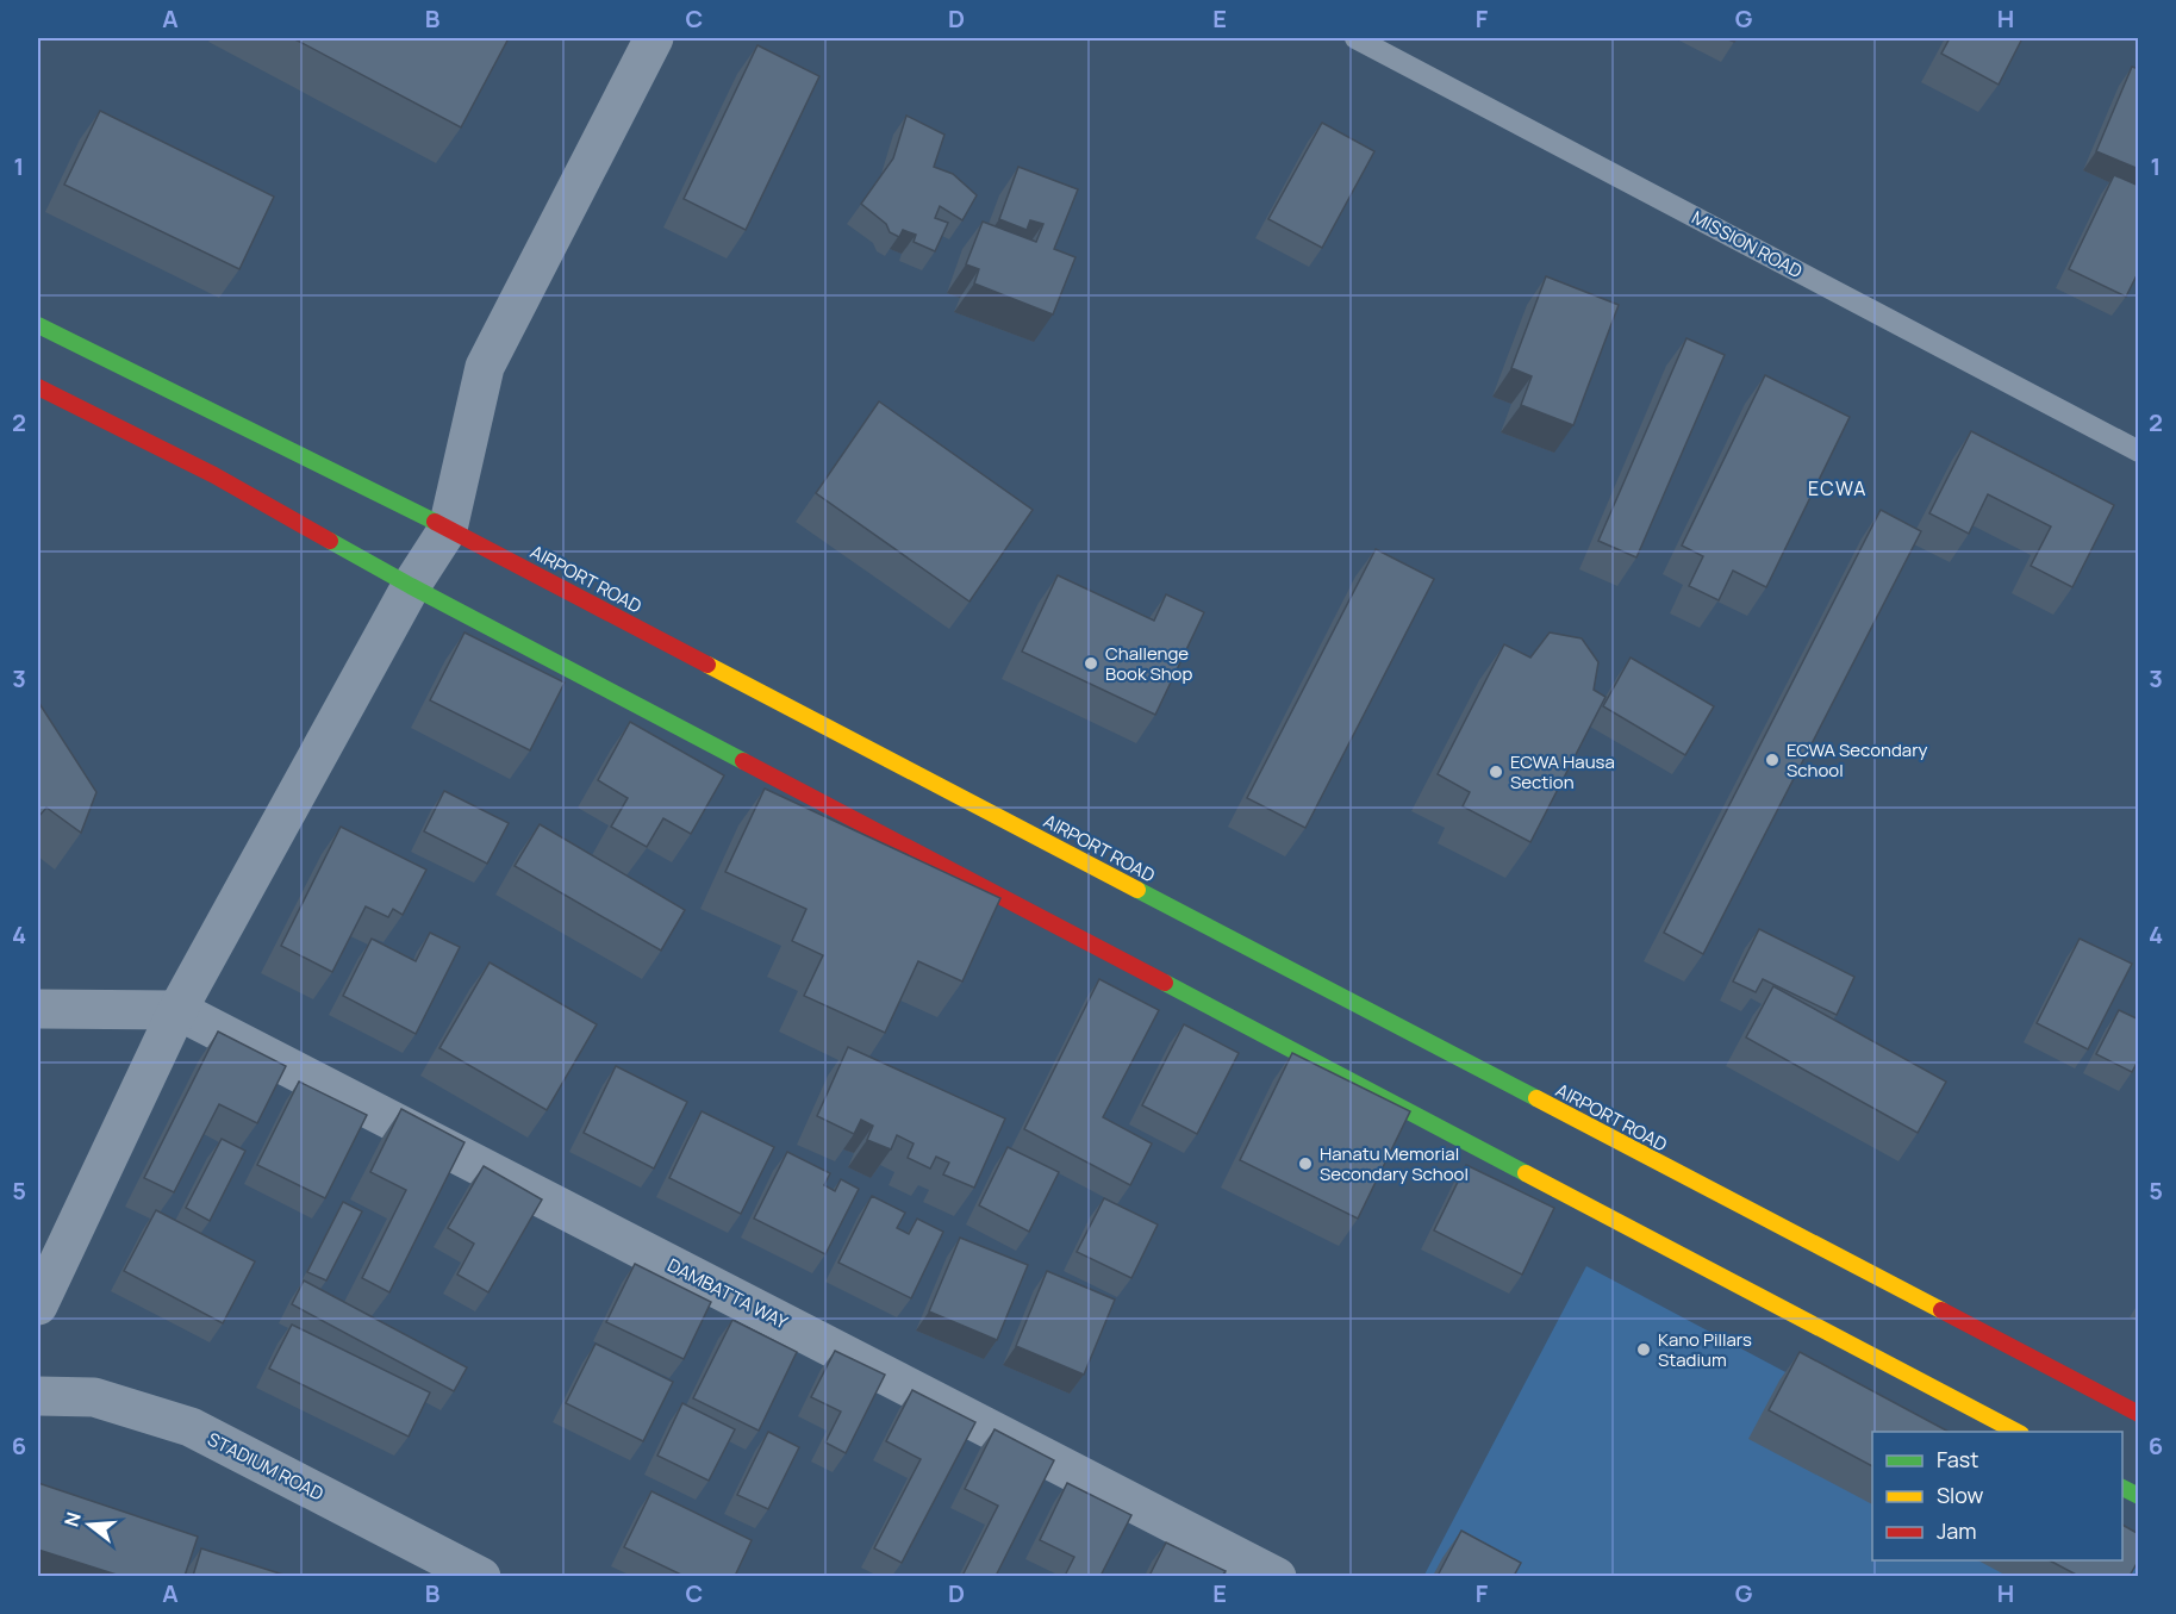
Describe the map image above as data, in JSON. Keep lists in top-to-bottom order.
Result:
{
  "streets": {
    "main road": ["AIRPORT ROAD"],
    "street": ["DAMBATTA WAY", "STADIUM ROAD"],
    "lane": ["MISSION ROAD"]
  },
  "districts": ["ECWA"],
  "places": [
    "Challenge Book Shop",
    "ECWA Secondary School",
    "ECWA Hausa Section",
    "Hanatu Memorial Secondary School",
    "Kano Pillars Stadium"
  ],
  "legend": ["Fast", "Slow", "Jam"],
  "north": "left",
  "grid": {
    "columns": [
      "A",
      "B",
      "C",
      "D",
      "E",
      "F",
      "G",
      "H"
    ],
    "rows": [
      "1",
      "2",
      "3",
      "4",
      "5",
      "6"
    ]
  }
}
